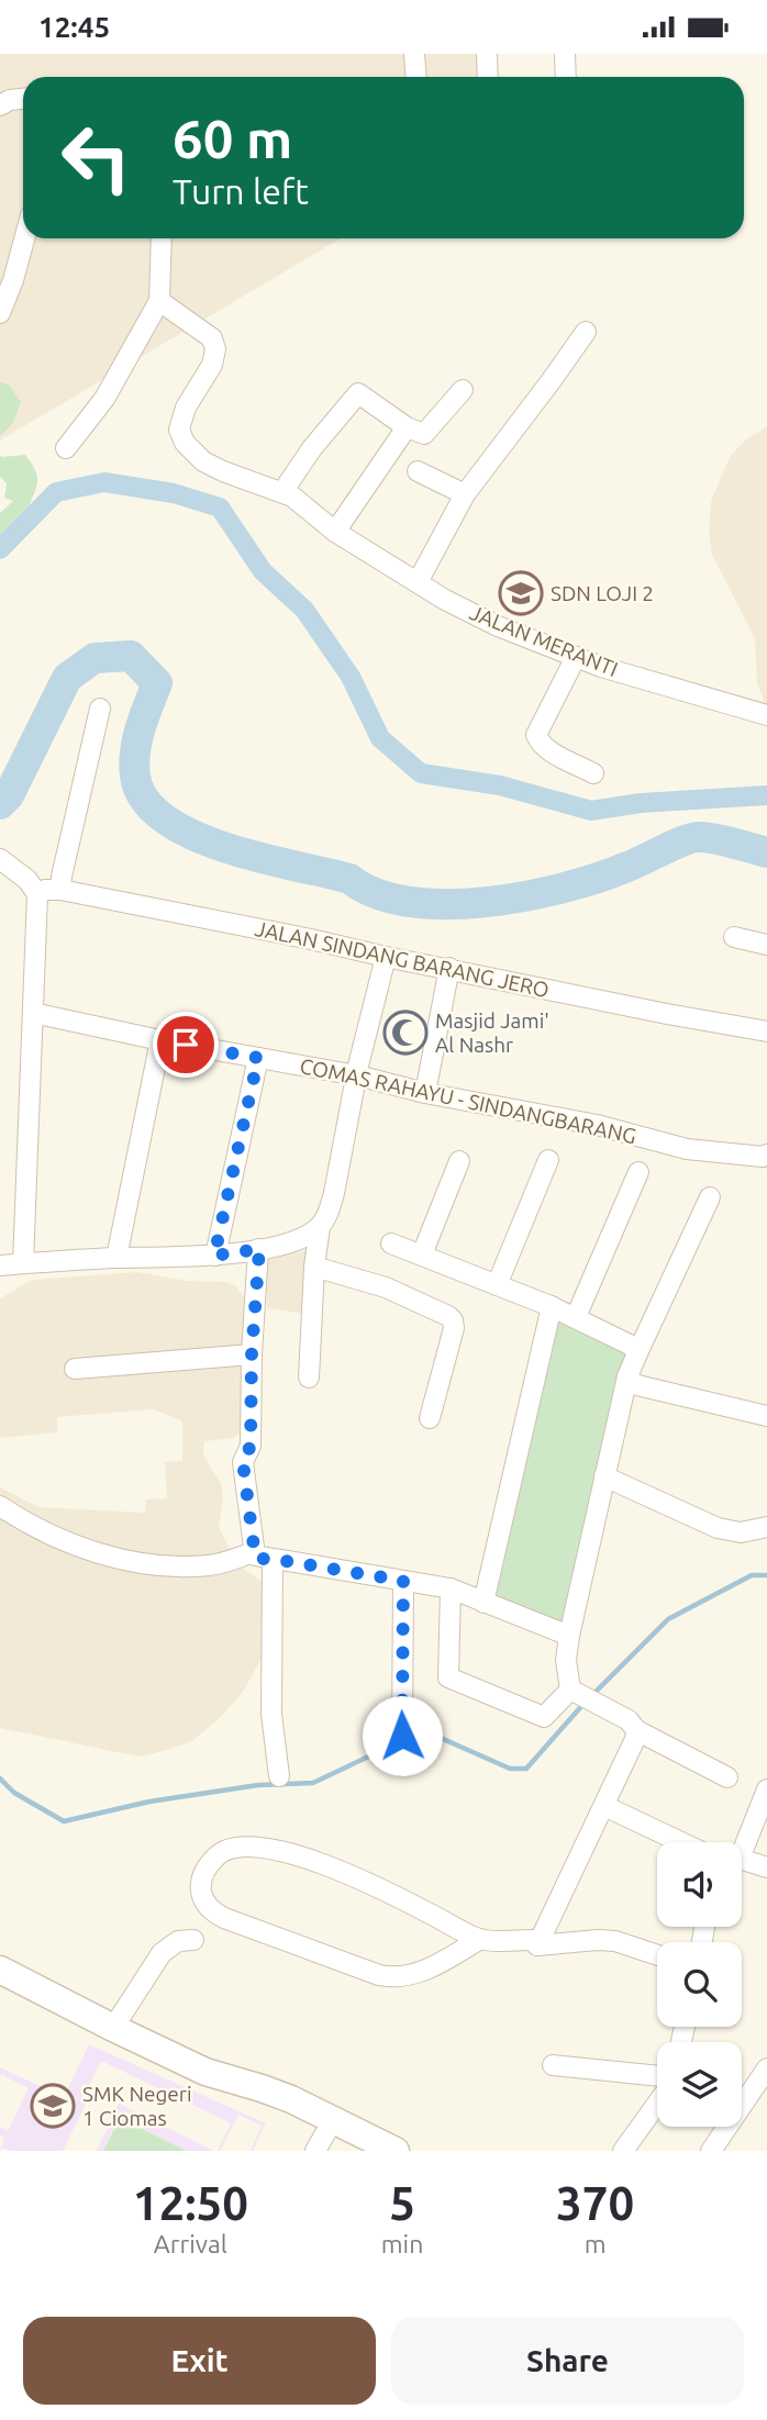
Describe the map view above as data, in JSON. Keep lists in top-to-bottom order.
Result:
{
  "streets": {
    "street": ["JALAN MERANTI", "JALAN SINDANG BARANG JERO", "COMAS RAHAYU - SINDANGBARANG"]
  },
  "places": {
    "school or university": ["SDN LOJI 2", "SMK Negeri 1 Ciomas"],
    "mosque": ["Masjid Jami' Al Nashr"]
  },
  "page": {
    "status": "12:45",
    "turn": ["60 m", "Turn left"],
    "eta": [
      "12:50",
      "Arrival",
      "5",
      "min",
      "370",
      "m"
    ],
    "buttons": ["Exit", "Share"]
  }
}
